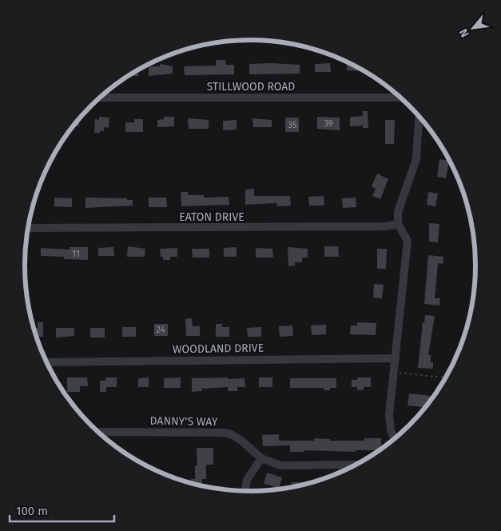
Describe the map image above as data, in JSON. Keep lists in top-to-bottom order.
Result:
{
  "streets": {
    "street": [
      "STILLWOOD ROAD",
      "EATON DRIVE",
      "WOODLAND DRIVE",
      "DANNY'S WAY"
    ]
  },
  "house_numbers": [
    "39",
    "35",
    "11",
    "24"
  ],
  "scale_bar": "100 m",
  "north": "bottom left"
}
